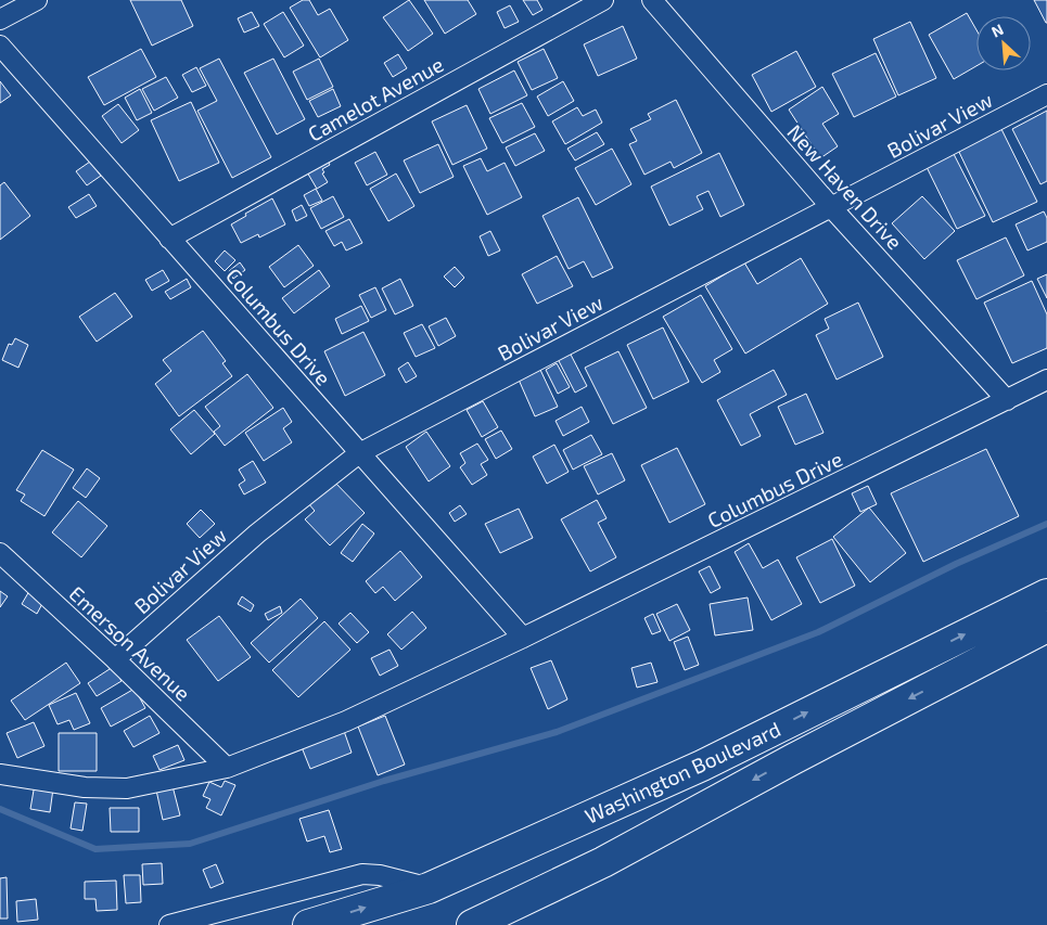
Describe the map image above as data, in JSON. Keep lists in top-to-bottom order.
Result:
{
  "streets": {
    "highway": ["Washington Boulevard"],
    "street": [
      "Camelot Avenue",
      "Bolivar View",
      "New Haven Drive",
      "Columbus Drive",
      "Emerson Avenue"
    ]
  },
  "crossings": [
    ["Camelot Avenue", "Columbus Drive"],
    ["Bolivar View", "New Haven Drive"],
    ["Bolivar View", "Columbus Drive"],
    ["Bolivar View", "Emerson Avenue"],
    ["New Haven Drive", "Columbus Drive"],
    ["Columbus Drive", "Emerson Avenue"]
  ],
  "north": "top left"
}
